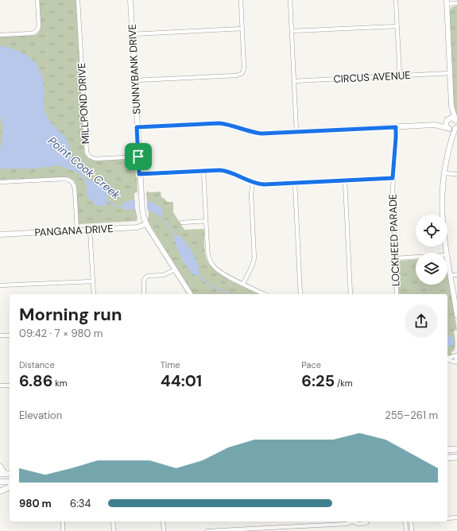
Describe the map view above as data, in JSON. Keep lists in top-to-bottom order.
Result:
{
  "streets": {
    "street": [
      "SUNNYBANK DRIVE",
      "CIRCUS AVENUE",
      "MILLPOND DRIVE",
      "PANGANA DRIVE",
      "LOCKHEED PARADE"
    ]
  },
  "crossings": [
    ["SUNNYBANK DRIVE", "MILLPOND DRIVE"],
    ["SUNNYBANK DRIVE", "PANGANA DRIVE"]
  ],
  "water": ["Point Cook Creek"],
  "page": {
    "heading": ["Morning run", "09:42 · 7 × 980 m"],
    "stats": [
      ["Distance", "6.86 km"],
      ["Time", "44:01"],
      ["Pace", "6:25 /km"]
    ],
    "chart": ["Elevation", "255–261 m"],
    "list": [
      {
        "name": "980 m",
        "note": "6:34"
      }
    ]
  }
}
